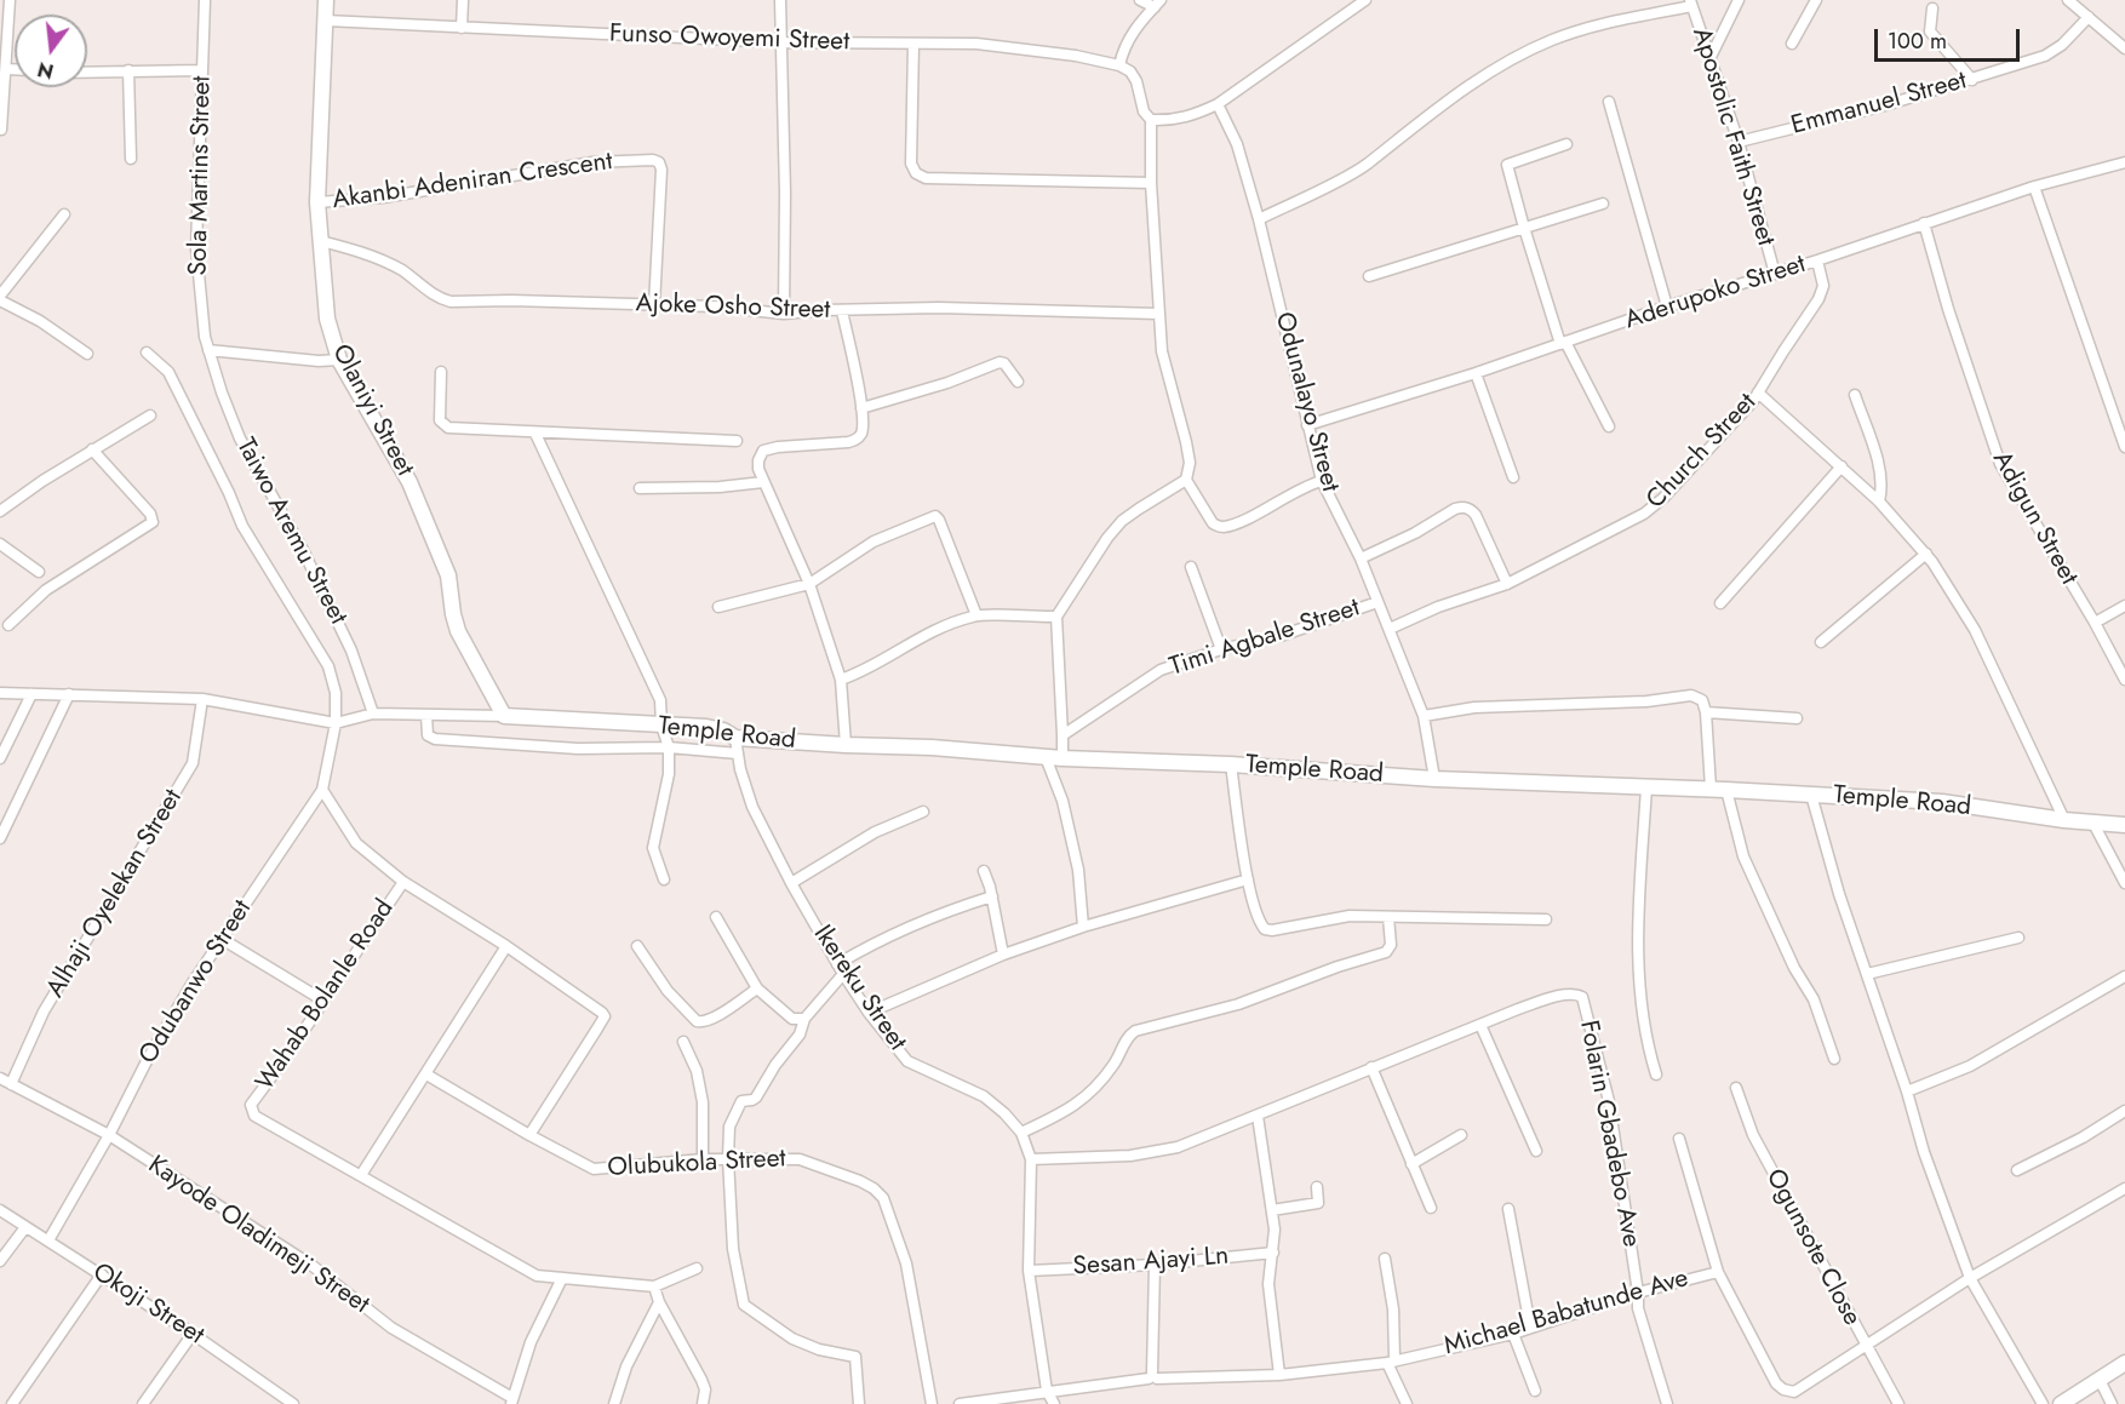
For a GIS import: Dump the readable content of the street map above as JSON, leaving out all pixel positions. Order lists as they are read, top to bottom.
{
  "streets": {
    "street": [
      "Funso Owoyemi Street",
      "Emmanuel Street",
      "Apostolic Faith Street",
      "Sola Martins Street",
      "Akanbi Adeniran Crescent",
      "Aderupoko Street",
      "Ajoke Osho Street",
      "Odunalayo Street",
      "Olaniyi Street",
      "Church Street",
      "Adigun Street",
      "Taiwo Aremu Street",
      "Timi Agbale Street",
      "Temple Road",
      "Alhaji Oyelekan Street",
      "Odubanwo Street",
      "Ikereku Street",
      "Wahab Bolanle Road",
      "Folarin Gbadebo Ave",
      "Olubukola Street",
      "Kayode Oladimeji Street",
      "Ogunsote Close",
      "Sesan Ajayi Ln",
      "Okoji Street",
      "Michael Babatunde Ave"
    ]
  },
  "crossings": [
    ["Funso Owoyemi Street", "Olaniyi Street"],
    ["Emmanuel Street", "Apostolic Faith Street"],
    ["Apostolic Faith Street", "Aderupoko Street"],
    ["Sola Martins Street", "Taiwo Aremu Street"],
    ["Akanbi Adeniran Crescent", "Ajoke Osho Street"],
    ["Akanbi Adeniran Crescent", "Olaniyi Street"],
    ["Aderupoko Street", "Odunalayo Street"],
    ["Aderupoko Street", "Church Street"],
    ["Aderupoko Street", "Adigun Street"],
    ["Ajoke Osho Street", "Olaniyi Street"],
    ["Odunalayo Street", "Church Street"],
    ["Odunalayo Street", "Timi Agbale Street"],
    ["Odunalayo Street", "Temple Road"],
    ["Olaniyi Street", "Temple Road"],
    ["Temple Road", "Ikereku Street"],
    ["Alhaji Oyelekan Street", "Kayode Oladimeji Street"],
    ["Odubanwo Street", "Kayode Oladimeji Street"],
    ["Odubanwo Street", "Okoji Street"],
    ["Ikereku Street", "Sesan Ajayi Ln"],
    ["Ikereku Street", "Michael Babatunde Ave"],
    ["Folarin Gbadebo Ave", "Michael Babatunde Ave"]
  ],
  "scale_bar": "100 m",
  "north": "bottom"
}
